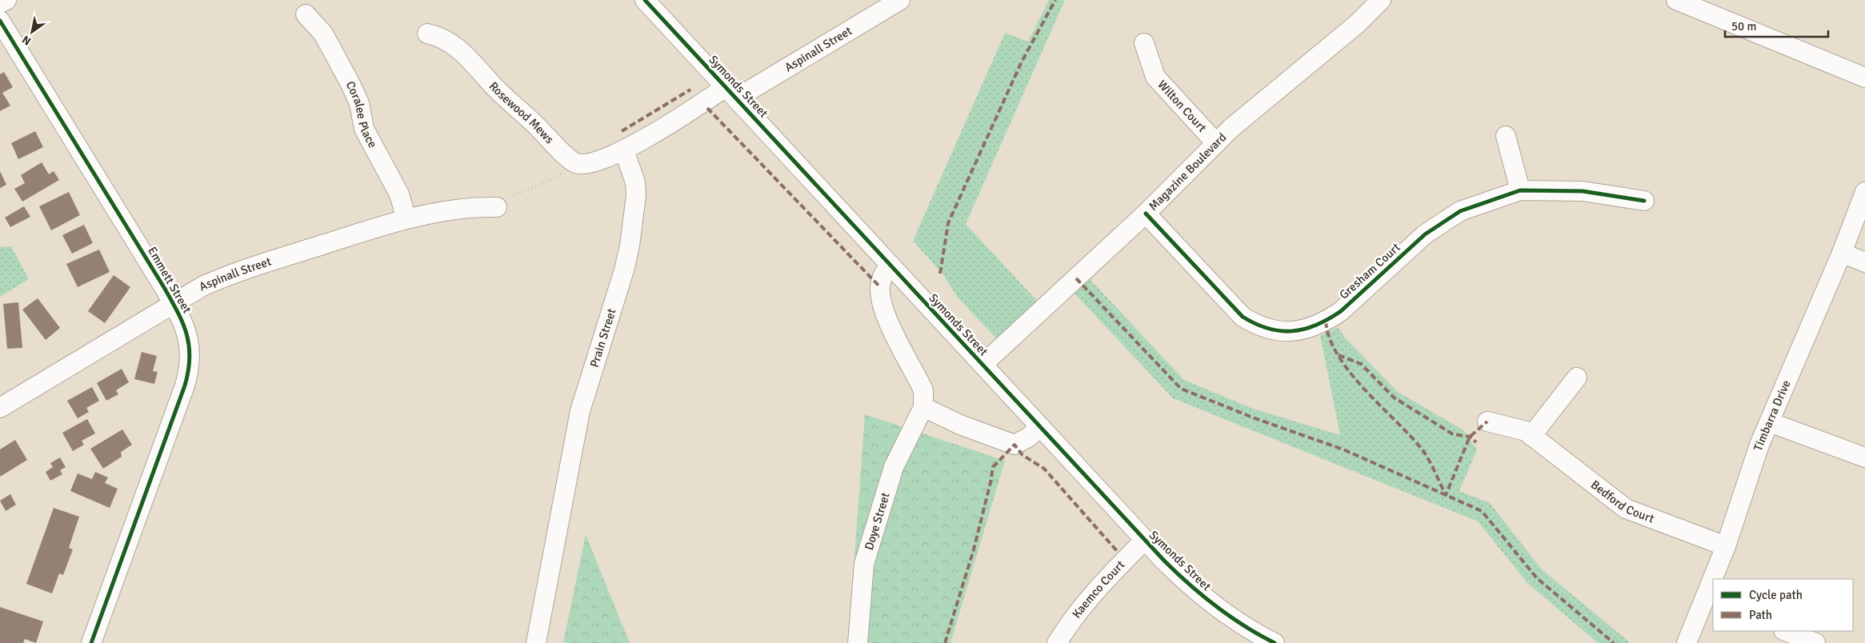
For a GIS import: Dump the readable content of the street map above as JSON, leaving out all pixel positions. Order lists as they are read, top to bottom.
{
  "streets": {
    "street": [
      "Aspinall Street",
      "Symonds Street",
      "Wilton Court",
      "Rosewood Mews",
      "Coralee Place",
      "Magazine Boulevard",
      "Gresham Court",
      "Emmett Street",
      "Prain Street",
      "Timbarra Drive",
      "Bedford Court",
      "Doye Street",
      "Kaemco Court"
    ]
  },
  "crossings": [
    ["Aspinall Street", "Symonds Street"],
    ["Aspinall Street", "Coralee Place"],
    ["Aspinall Street", "Emmett Street"],
    ["Symonds Street", "Magazine Boulevard"],
    ["Symonds Street", "Kaemco Court"],
    ["Wilton Court", "Magazine Boulevard"],
    ["Magazine Boulevard", "Gresham Court"],
    ["Timbarra Drive", "Bedford Court"]
  ],
  "legend": ["Cycle path", "Path"],
  "scale_bar": "50 m",
  "north": "bottom left"
}
